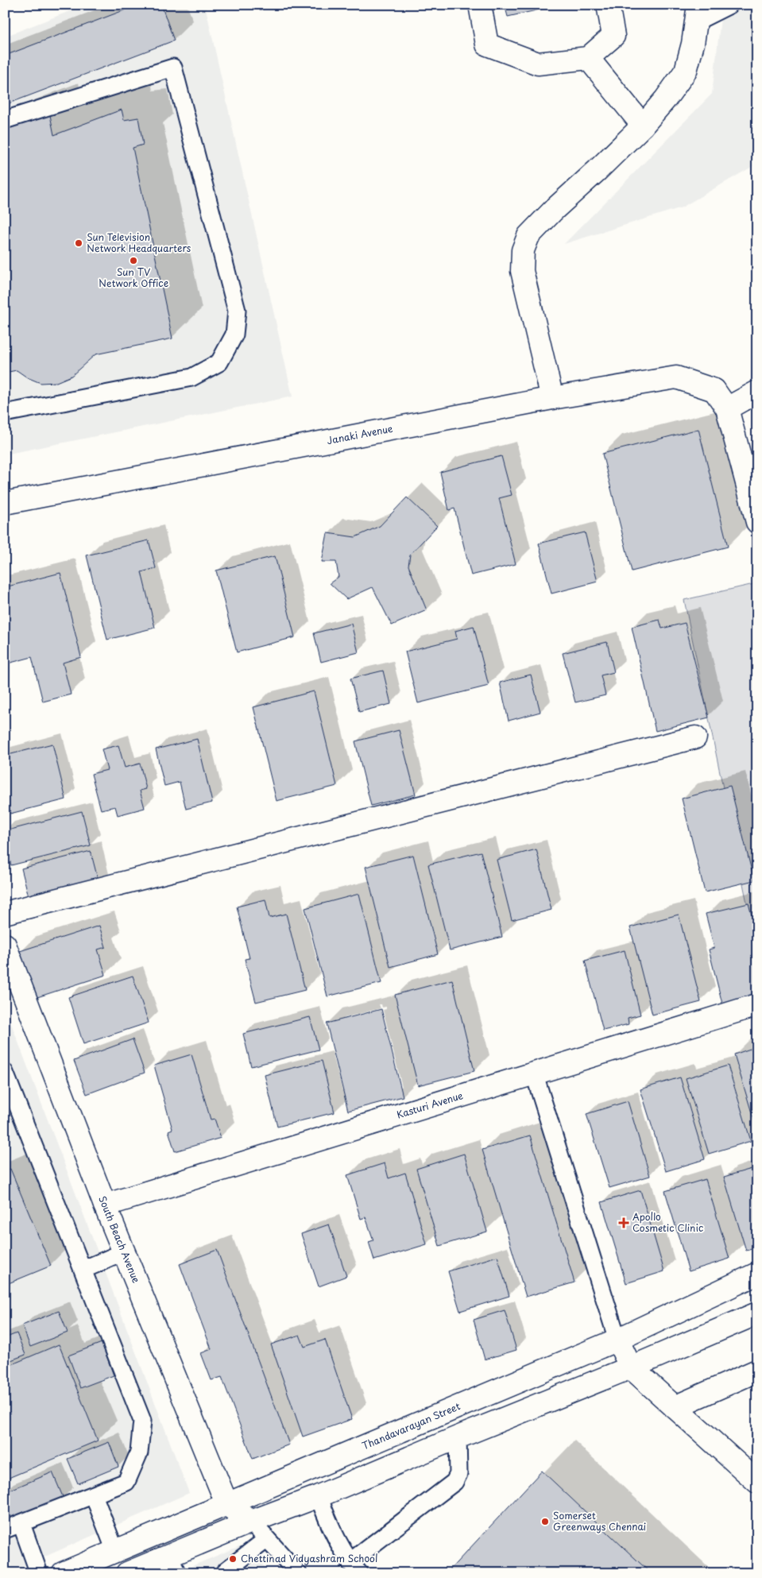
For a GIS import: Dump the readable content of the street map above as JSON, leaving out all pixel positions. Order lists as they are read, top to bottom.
{
  "streets": {
    "street": [
      "Janaki Avenue",
      "Kasturi Avenue",
      "South Beach Avenue",
      "Thandavarayan Street"
    ]
  },
  "crossings": [
    ["Kasturi Avenue", "South Beach Avenue"],
    ["South Beach Avenue", "Thandavarayan Street"]
  ],
  "places": {
    "other": [
      "Sun Television Network Headquarters",
      "Sun TV Network Office",
      "Somerset Greenways Chennai",
      "Chettinad Vidyashram School"
    ],
    "health": ["Apollo Cosmetic Clinic"]
  }
}
